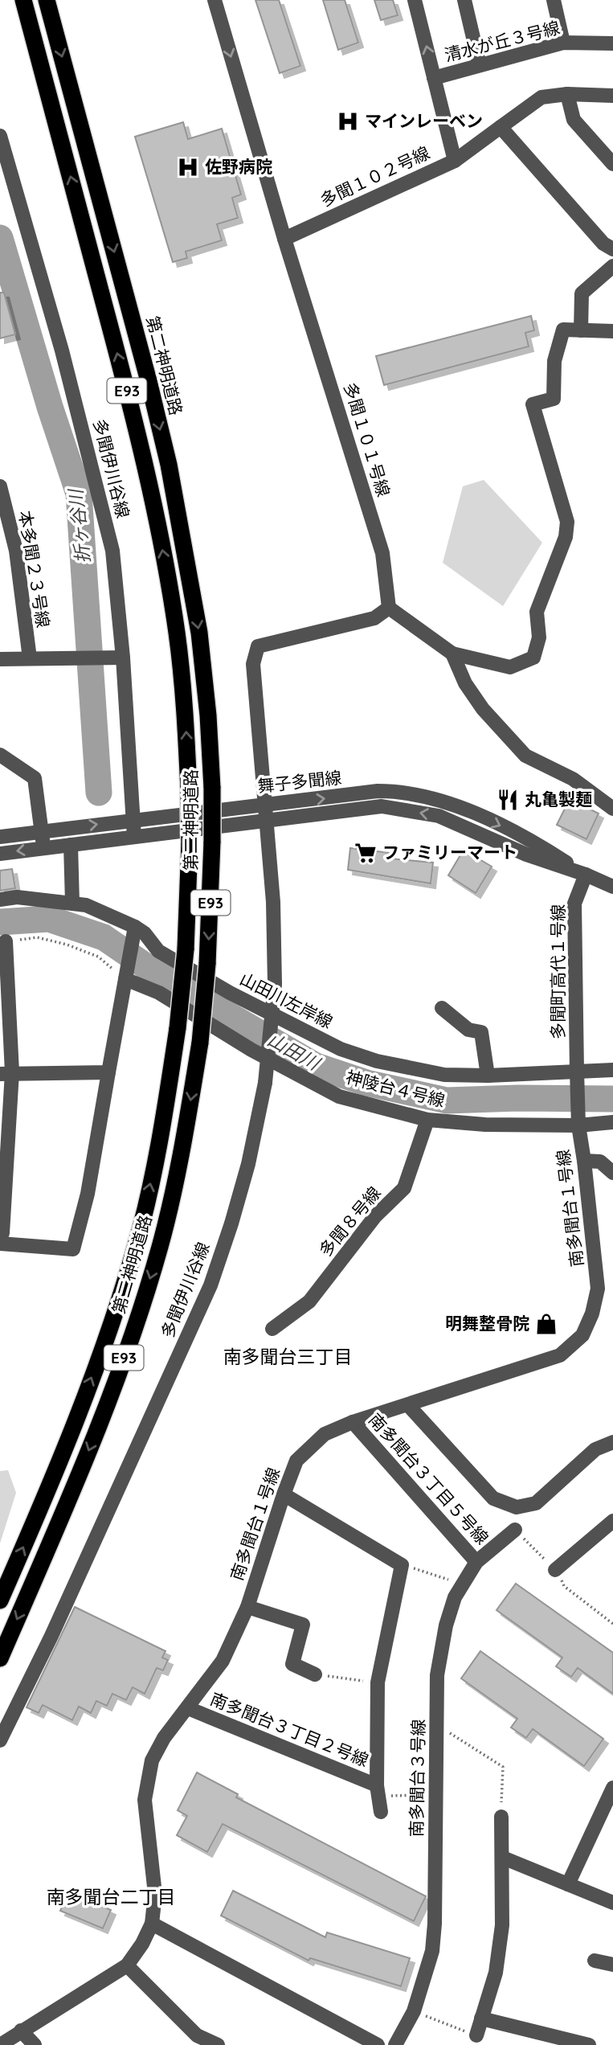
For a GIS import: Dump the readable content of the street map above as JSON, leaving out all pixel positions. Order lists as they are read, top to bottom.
{
  "streets": {
    "highway": ["第二神明道路", "E93"],
    "street": [
      "清水が丘３号線",
      "多聞１０２号線",
      "多聞１０１号線",
      "多聞伊川谷線",
      "本多聞２３号線",
      "舞子多聞線",
      "多聞町高代１号線",
      "山田川左岸線",
      "神陵台４号線",
      "南多聞台１号線",
      "多聞８号線",
      "南多聞台３丁目５号線",
      "南多聞台３丁目２号線",
      "南多聞台３号線"
    ]
  },
  "crossings": [
    ["清水が丘３号線", "多聞１０２号線"],
    ["多聞１０２号線", "多聞１０１号線"],
    ["多聞伊川谷線", "舞子多聞線"],
    ["舞子多聞線", "多聞町高代１号線"],
    ["多聞町高代１号線", "山田川左岸線"],
    ["多聞町高代１号線", "南多聞台１号線"],
    ["山田川左岸線", "南多聞台１号線"],
    ["神陵台４号線", "南多聞台１号線"],
    ["神陵台４号線", "多聞８号線"],
    ["南多聞台１号線", "南多聞台３丁目５号線"],
    ["南多聞台１号線", "南多聞台３丁目２号線"],
    ["南多聞台３丁目５号線", "南多聞台３号線"]
  ],
  "one_way": ["多聞１０１号線"],
  "districts": ["南多聞台三丁目", "南多聞台二丁目"],
  "water": ["折ヶ谷川", "山田川"],
  "places": {
    "hospital": ["マインレーベン", "佐野病院"],
    "restaurant": ["丸亀製麺"],
    "supermarket": ["ファミリーマート"],
    "shop": ["明舞整骨院"]
  }
}
